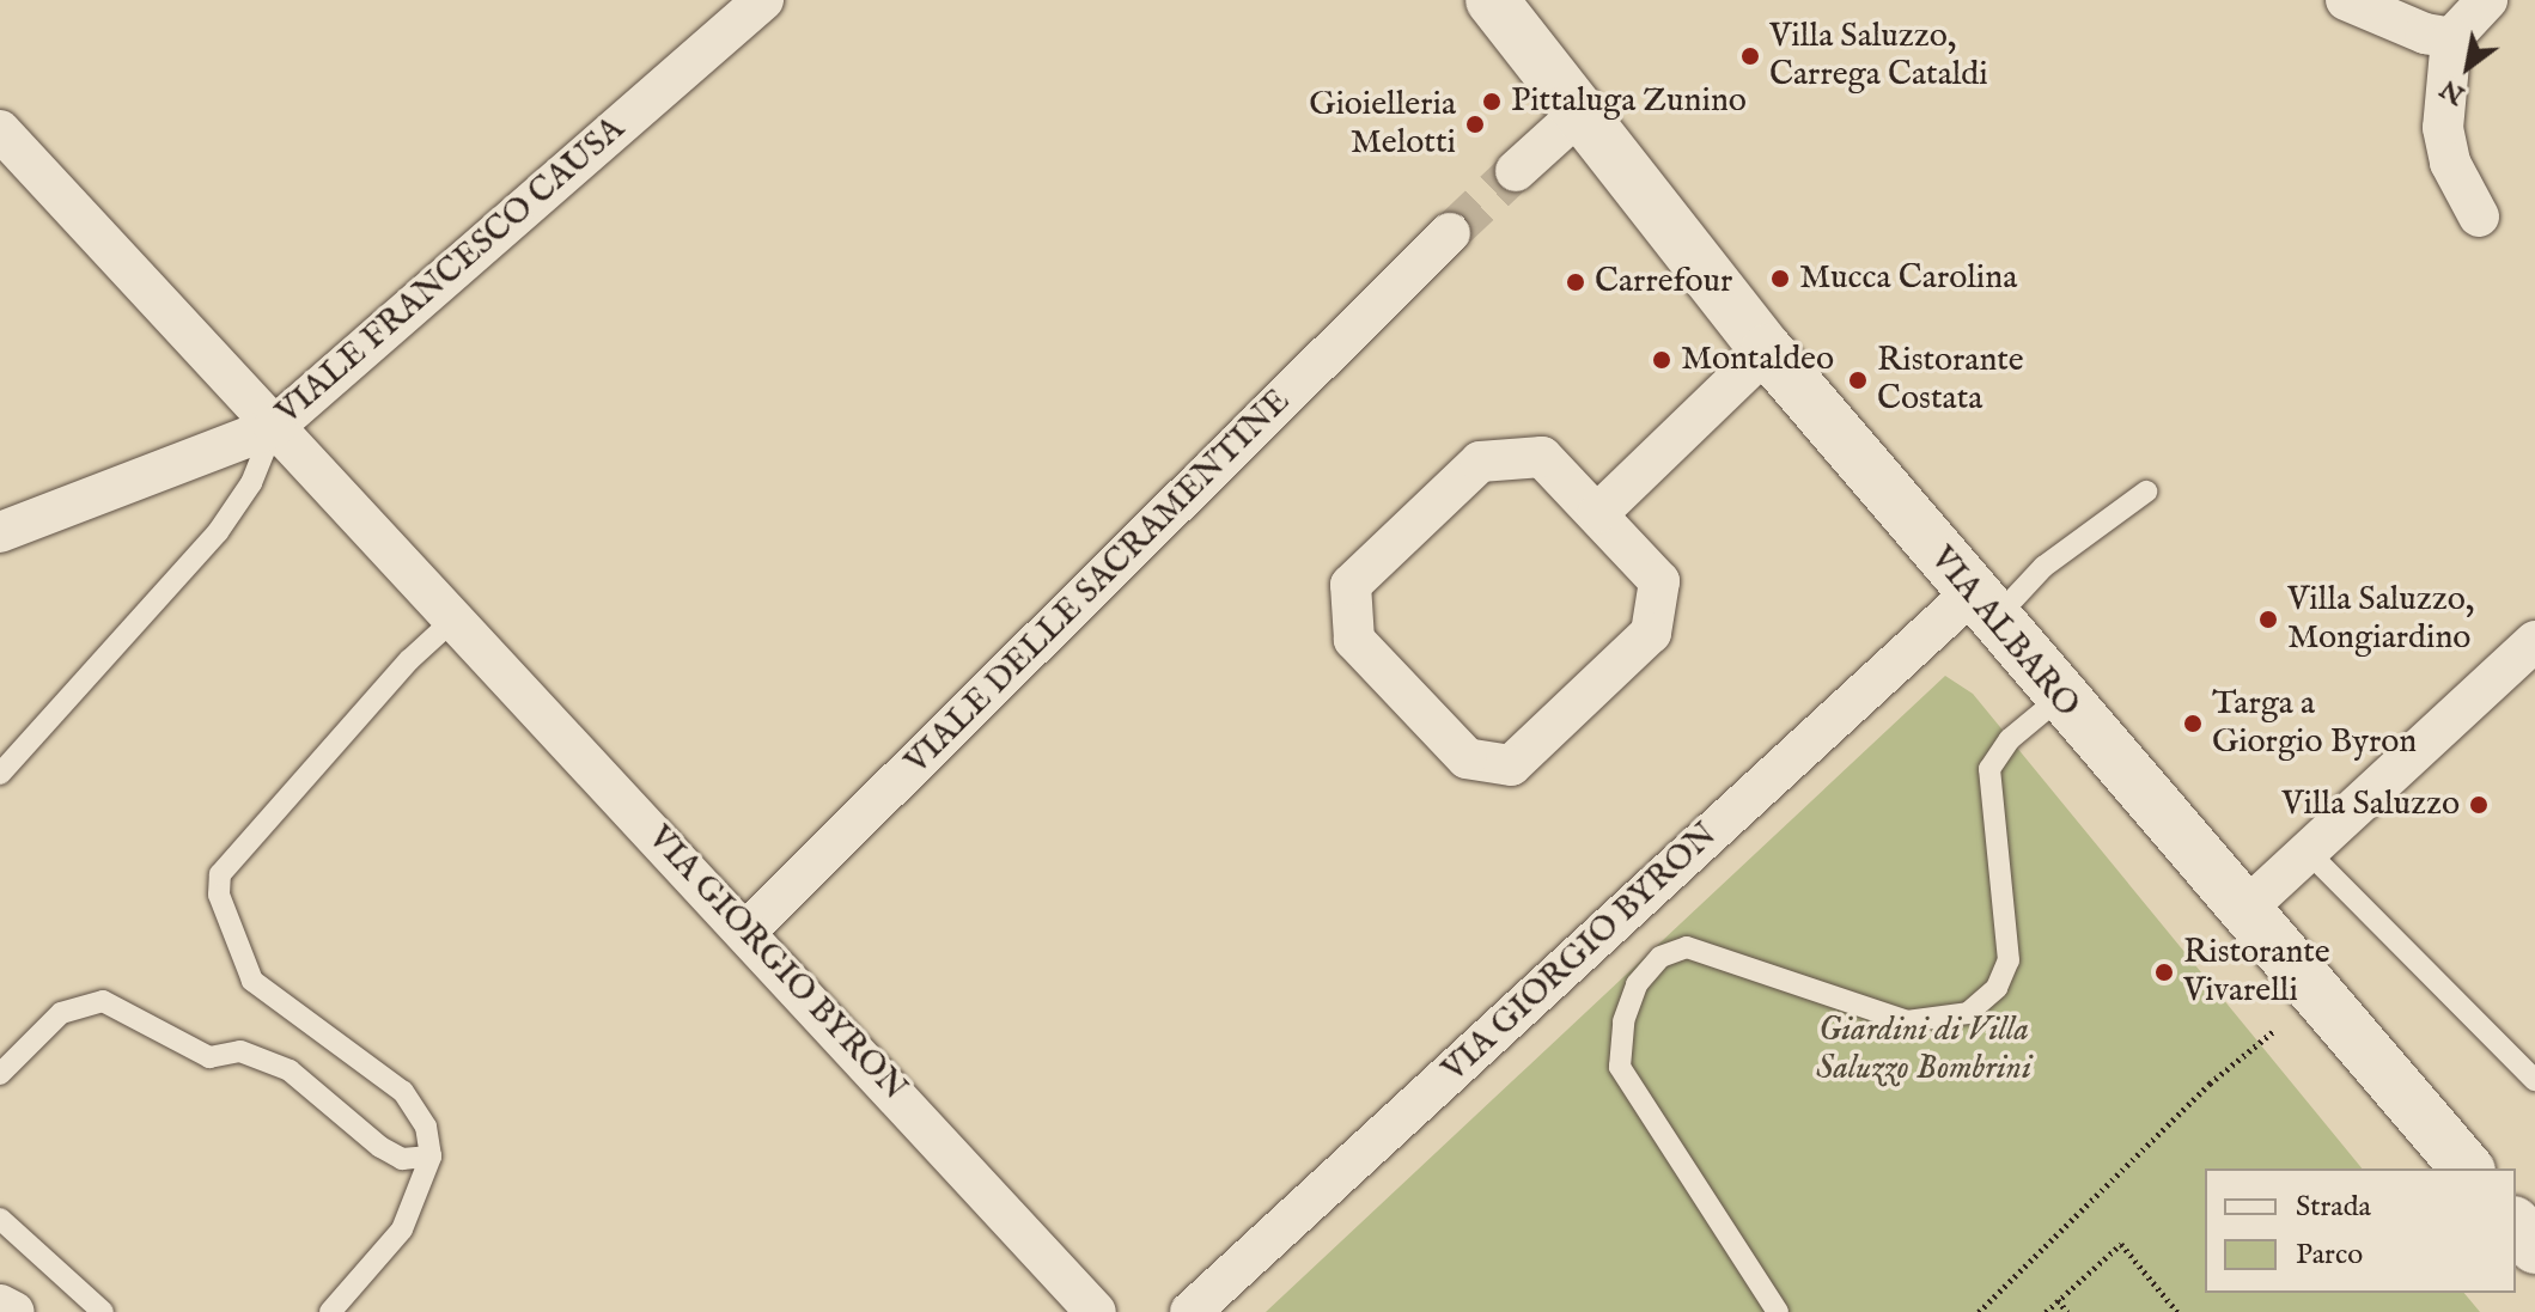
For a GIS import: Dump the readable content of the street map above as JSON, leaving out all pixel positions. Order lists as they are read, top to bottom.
{
  "streets": {
    "main road": ["VIA ALBARO"],
    "street": ["VIALE FRANCESCO CAUSA", "VIALE DELLE SACRAMENTINE", "VIA GIORGIO BYRON"]
  },
  "crossings": [
    ["VIALE FRANCESCO CAUSA", "VIA GIORGIO BYRON"],
    ["VIALE DELLE SACRAMENTINE", "VIA GIORGIO BYRON"],
    ["VIA ALBARO", "VIA GIORGIO BYRON"]
  ],
  "parks": ["Giardini di Villa Saluzzo Bombrini"],
  "places": [
    "Villa Saluzzo, Carrega Cataldi",
    "Pittaluga Zunino",
    "Gioielleria Melotti",
    "Mucca Carolina",
    "Carrefour",
    "Montaldeo",
    "Ristorante Costata",
    "Villa Saluzzo, Mongiardino",
    "Targa a Giorgio Byron",
    "Villa Saluzzo",
    "Ristorante Vivarelli"
  ],
  "legend": ["Strada", "Parco"],
  "north": "bottom left"
}
